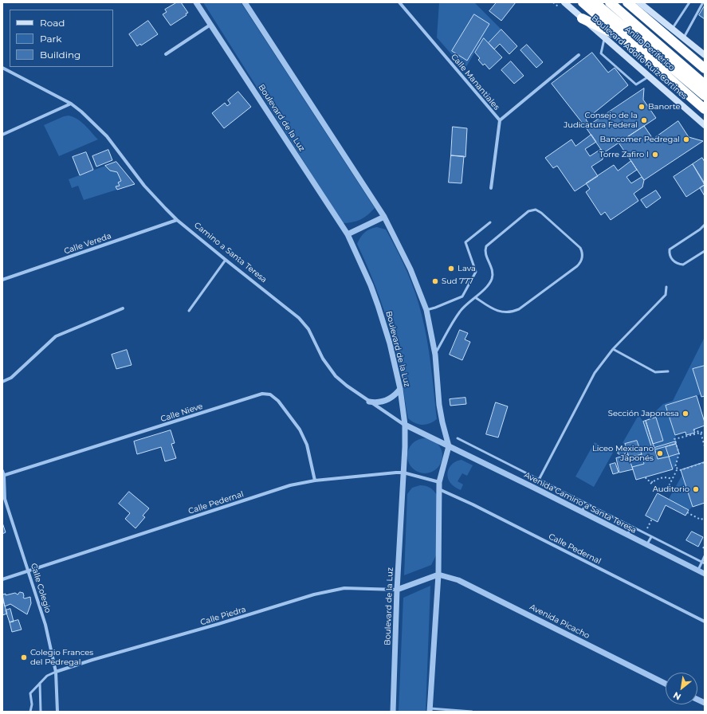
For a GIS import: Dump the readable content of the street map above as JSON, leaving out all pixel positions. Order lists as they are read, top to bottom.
{
  "streets": {
    "highway": ["Anillo Periférico"],
    "main road": ["Boulevard Adolfo Ruiz Cortines"],
    "street": [
      "Calle Manantiales",
      "Boulevard de la Luz",
      "Calle Vereda",
      "Camino a Santa Teresa",
      "Calle Nieve",
      "Calle Pedernal",
      "Avenida Camino a Santa Teresa",
      "Calle Colegio",
      "Calle Piedra",
      "Avenida Picacho"
    ]
  },
  "crossings": [
    ["Boulevard de la Luz", "Camino a Santa Teresa"],
    ["Boulevard de la Luz", "Calle Pedernal"],
    ["Boulevard de la Luz", "Calle Piedra"],
    ["Calle Vereda", "Camino a Santa Teresa"],
    ["Camino a Santa Teresa", "Avenida Camino a Santa Teresa"],
    ["Calle Nieve", "Calle Pedernal"],
    ["Calle Nieve", "Calle Colegio"],
    ["Calle Pedernal", "Calle Colegio"],
    ["Calle Colegio", "Calle Piedra"]
  ],
  "places": [
    "Banorte",
    "Consejo de la Judicatura Federal",
    "Bancomer Pedregal",
    "Torre Zafiro I",
    "Lava",
    "Sud 777",
    "Sección Japonesa",
    "Liceo Mexicano Japonés",
    "Auditorio",
    "Colegio Frances del Pedregal"
  ],
  "legend": ["Road", "Park", "Building"],
  "north": "bottom left"
}
